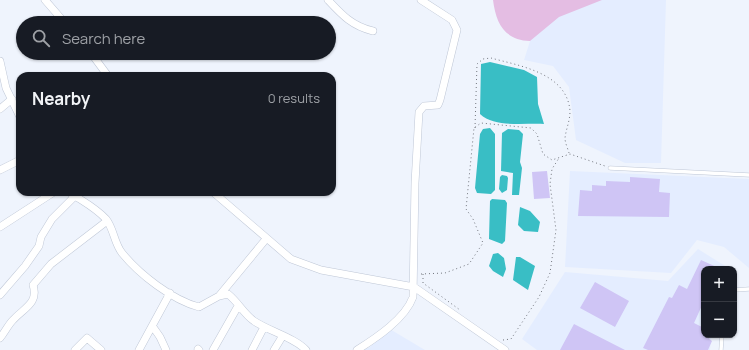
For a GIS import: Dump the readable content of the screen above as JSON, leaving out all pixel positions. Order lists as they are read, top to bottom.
{
  "page": {
    "search": "Search here",
    "heading": ["Nearby", "0 results"],
    "map_buttons": ["+", "−"]
  }
}
